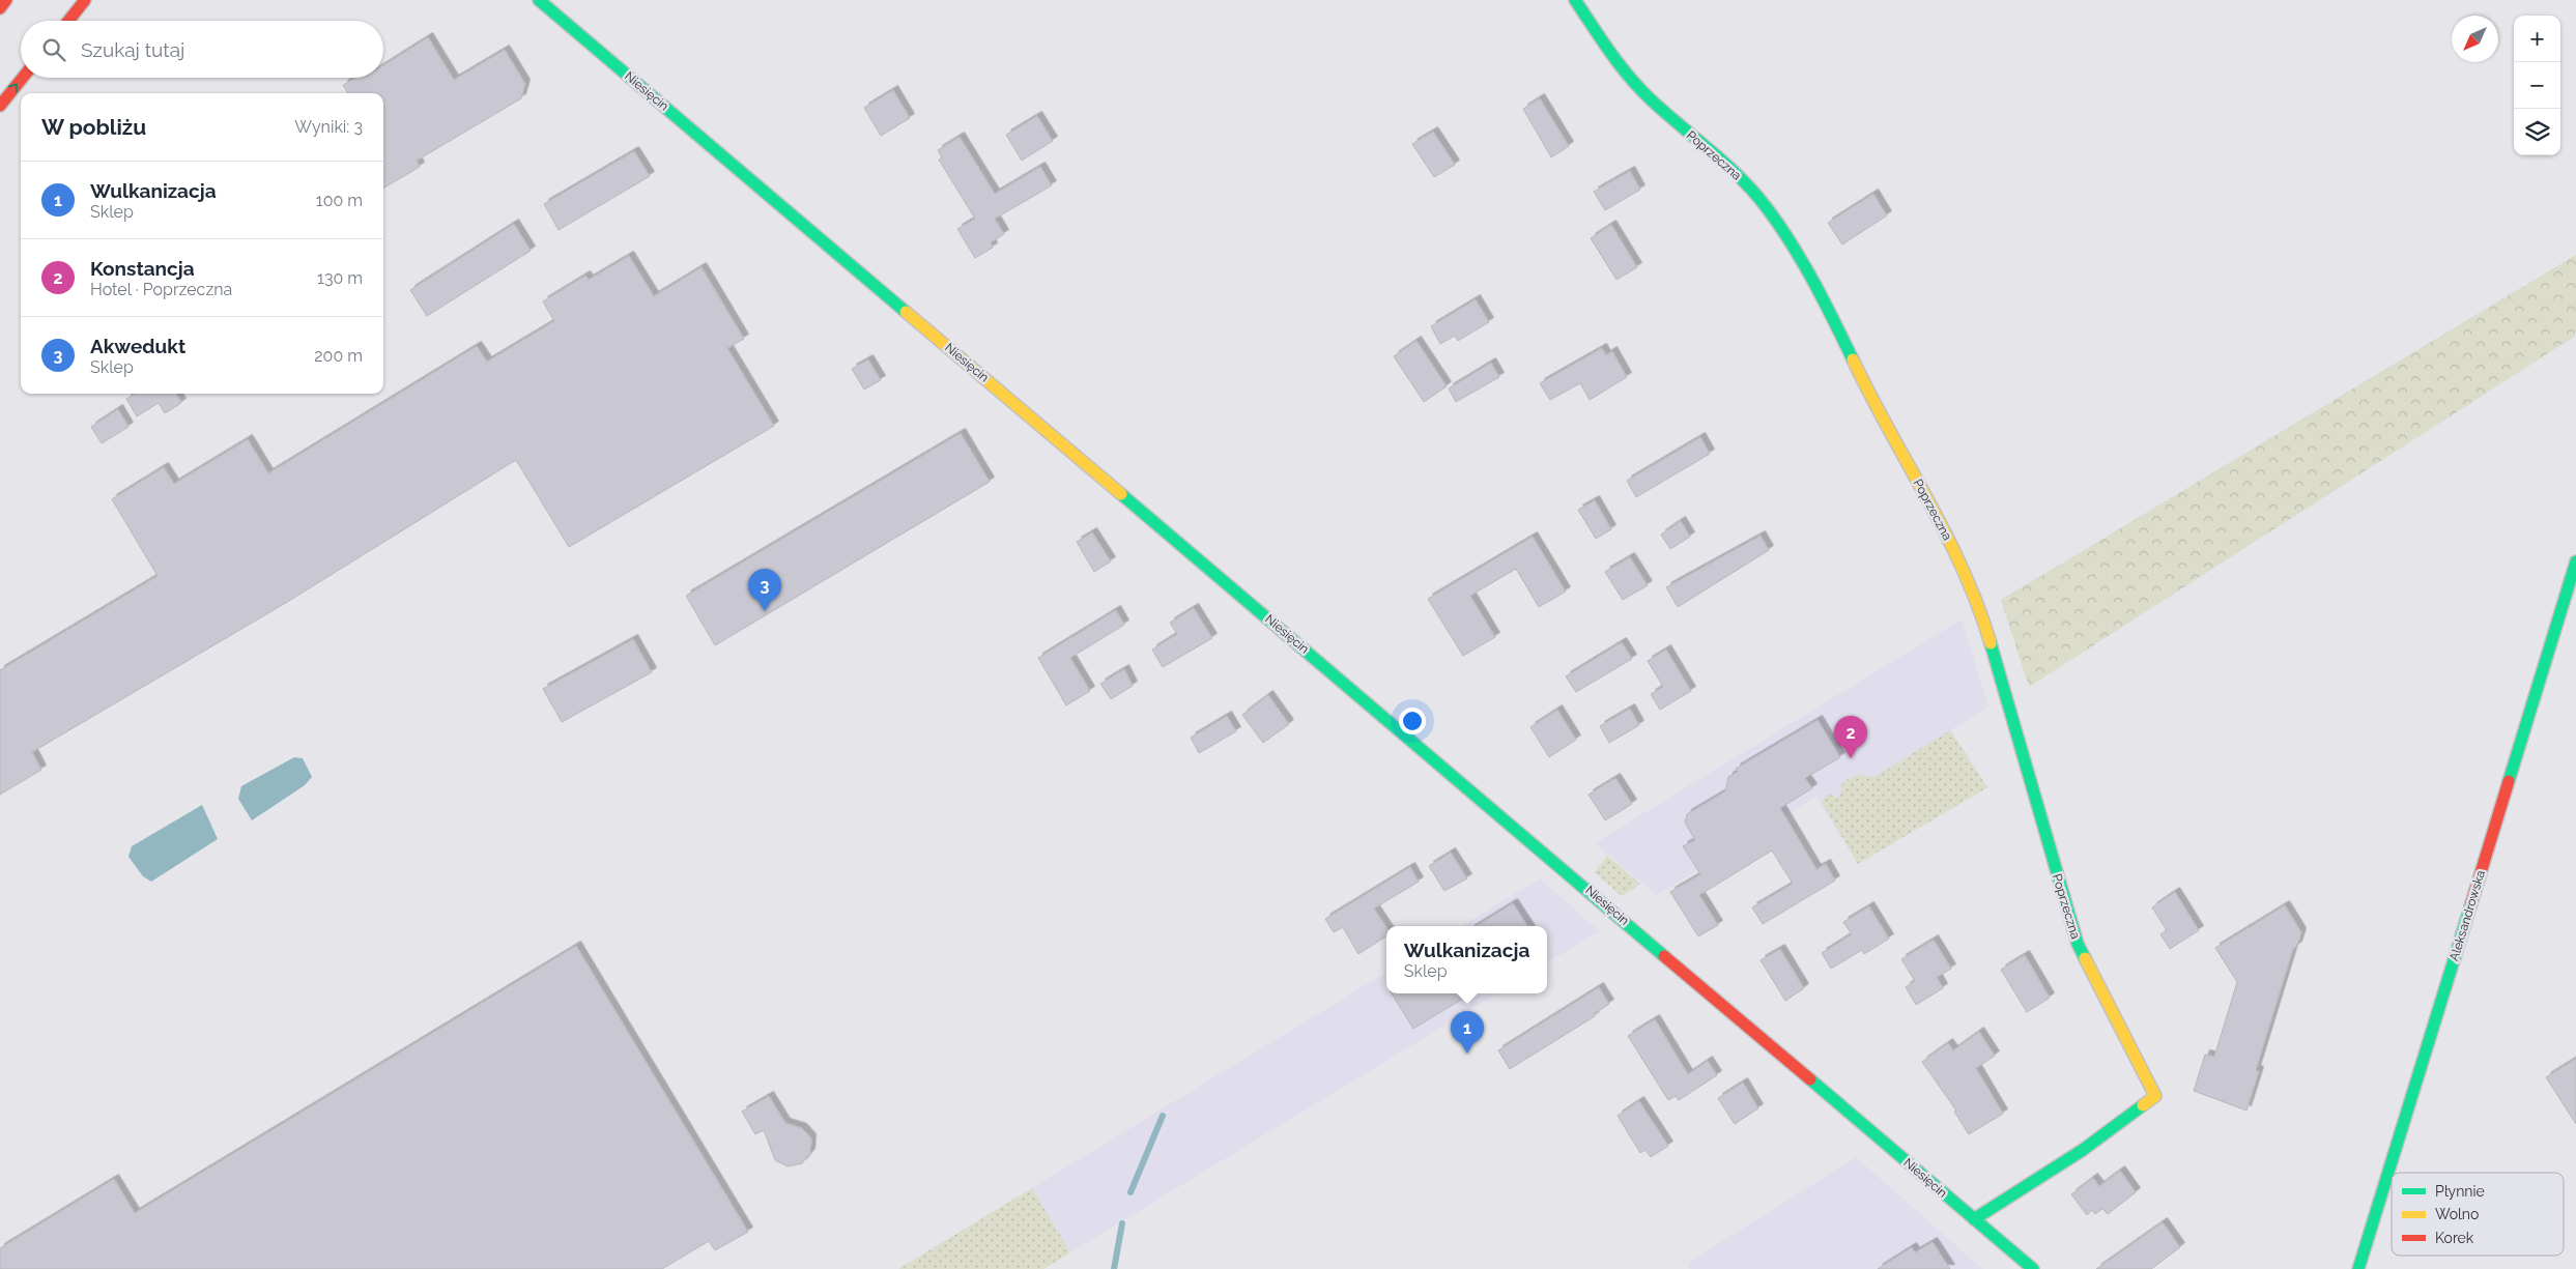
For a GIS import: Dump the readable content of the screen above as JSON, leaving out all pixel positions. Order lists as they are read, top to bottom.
{
  "streets": {
    "main road": ["Niesięcin", "Poprzeczna", "Aleksandrowska"]
  },
  "crossings": [
    ["Niesięcin", "Poprzeczna"]
  ],
  "legend": ["Płynnie", "Wolno", "Korek"],
  "north": "bottom left",
  "page": {
    "map_buttons": ["+", "−"],
    "search": "Szukaj tutaj",
    "heading": ["W pobliżu", "Wyniki: 3"],
    "list": [
      {
        "mark": "1",
        "name": "Wulkanizacja",
        "note": "Sklep",
        "value": "100 m"
      },
      {
        "mark": "2",
        "name": "Konstancja",
        "note": "Hotel · Poprzeczna",
        "value": "130 m"
      },
      {
        "mark": "3",
        "name": "Akwedukt",
        "note": "Sklep",
        "value": "200 m"
      }
    ],
    "pins": ["3", "2", "1"],
    "popup": ["Wulkanizacja", "Sklep"]
  }
}
